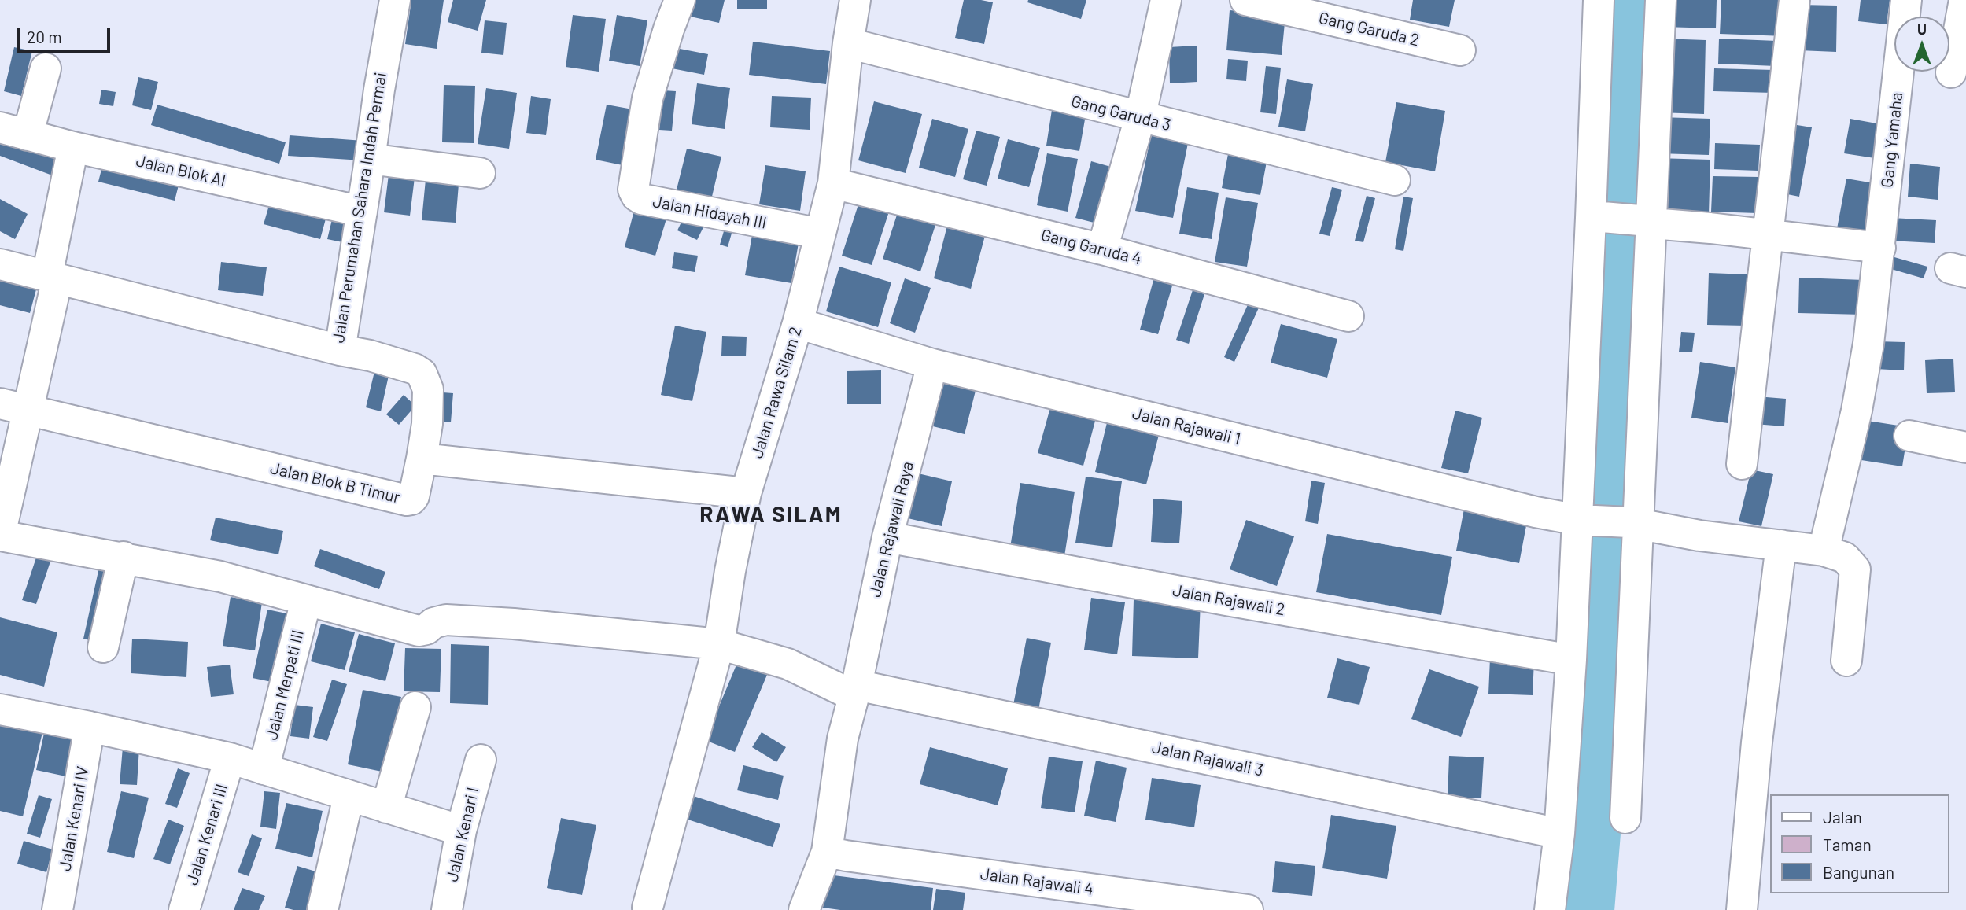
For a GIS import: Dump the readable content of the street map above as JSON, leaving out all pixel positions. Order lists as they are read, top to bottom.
{
  "streets": {
    "street": [
      "Gang Garuda 2",
      "Gang Garuda 3",
      "Gang Yamaha",
      "Jalan Blok AI",
      "Jalan Perumahan Sahara Indah Permai",
      "Jalan Hidayah III",
      "Gang Garuda 4",
      "Jalan Rawa Silam 2",
      "Jalan Rajawali 1",
      "Jalan Blok B Timur",
      "Jalan Rajawali Raya",
      "Jalan Rajawali 2",
      "Jalan Merpati III",
      "Jalan Rajawali 3",
      "Jalan Kenari IV",
      "Jalan Kenari III",
      "Jalan Kenari I",
      "Jalan Rajawali 4"
    ]
  },
  "crossings": [
    ["Gang Garuda 3", "Jalan Rawa Silam 2"],
    ["Gang Yamaha", "Jalan Rajawali 1"],
    ["Jalan Blok AI", "Jalan Perumahan Sahara Indah Permai"],
    ["Jalan Perumahan Sahara Indah Permai", "Jalan Blok B Timur"],
    ["Jalan Hidayah III", "Jalan Rawa Silam 2"],
    ["Gang Garuda 4", "Jalan Rawa Silam 2"],
    ["Jalan Rawa Silam 2", "Jalan Rajawali 1"],
    ["Jalan Rajawali 1", "Jalan Rajawali Raya"],
    ["Jalan Rajawali Raya", "Jalan Rajawali 2"],
    ["Jalan Rajawali Raya", "Jalan Rajawali 3"],
    ["Jalan Rajawali Raya", "Jalan Rajawali 4"]
  ],
  "districts": ["RAWA SILAM"],
  "legend": ["Jalan", "Taman", "Bangunan"],
  "scale_bar": "20 m",
  "north": "top"
}
